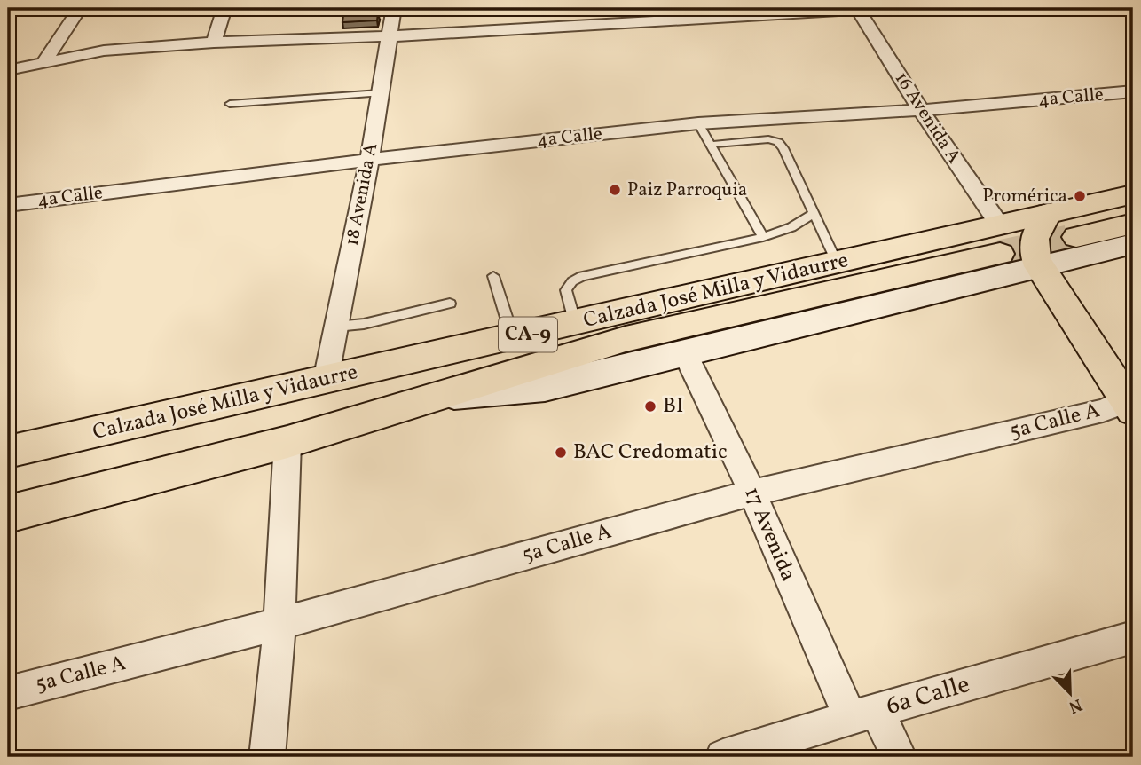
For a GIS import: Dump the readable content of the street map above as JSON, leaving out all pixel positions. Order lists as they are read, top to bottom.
{
  "streets": {
    "main road": ["Calzada José Milla y Vidaurre", "CA-9"],
    "street": [
      "4a Calle",
      "16 Avenida A",
      "18 Avenida A",
      "5a Calle A",
      "17 Avenida",
      "6a Calle"
    ]
  },
  "crossings": [
    ["4a Calle", "16 Avenida A"],
    ["4a Calle", "18 Avenida A"],
    ["16 Avenida A", "Calzada José Milla y Vidaurre"],
    ["18 Avenida A", "Calzada José Milla y Vidaurre"],
    ["Calzada José Milla y Vidaurre", "17 Avenida"],
    ["5a Calle A", "17 Avenida"],
    ["17 Avenida", "6a Calle"]
  ],
  "places": [
    "Paiz Parroquia",
    "Promérica",
    "BI",
    "BAC Credomatic"
  ],
  "north": "bottom right"
}
